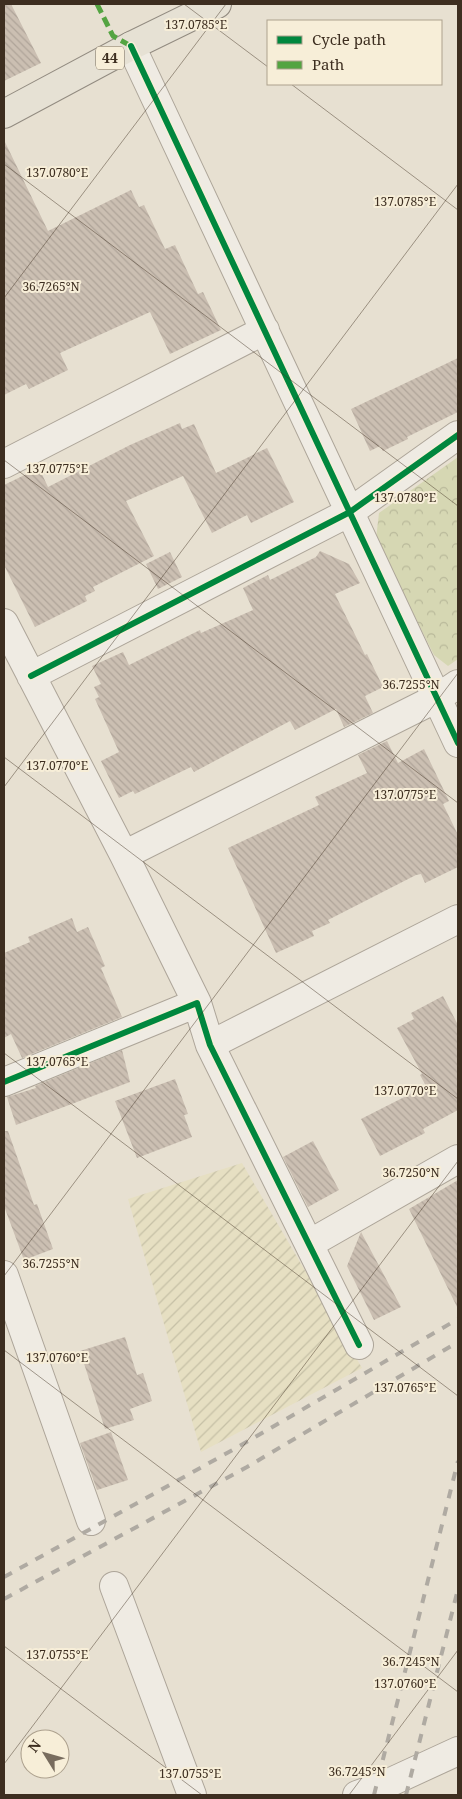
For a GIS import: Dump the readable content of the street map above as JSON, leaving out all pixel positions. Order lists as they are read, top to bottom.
{
  "streets": {
    "main road": ["44"]
  },
  "legend": ["Cycle path", "Path"],
  "north": "top left",
  "coordinates": [
    "137.0785°E",
    "137.0780°E",
    "36.7265°N",
    "137.0775°E",
    "36.7255°N",
    "137.0770°E",
    "137.0765°E",
    "36.7250°N",
    "137.0760°E",
    "137.0755°E",
    "36.7245°N"
  ]
}
